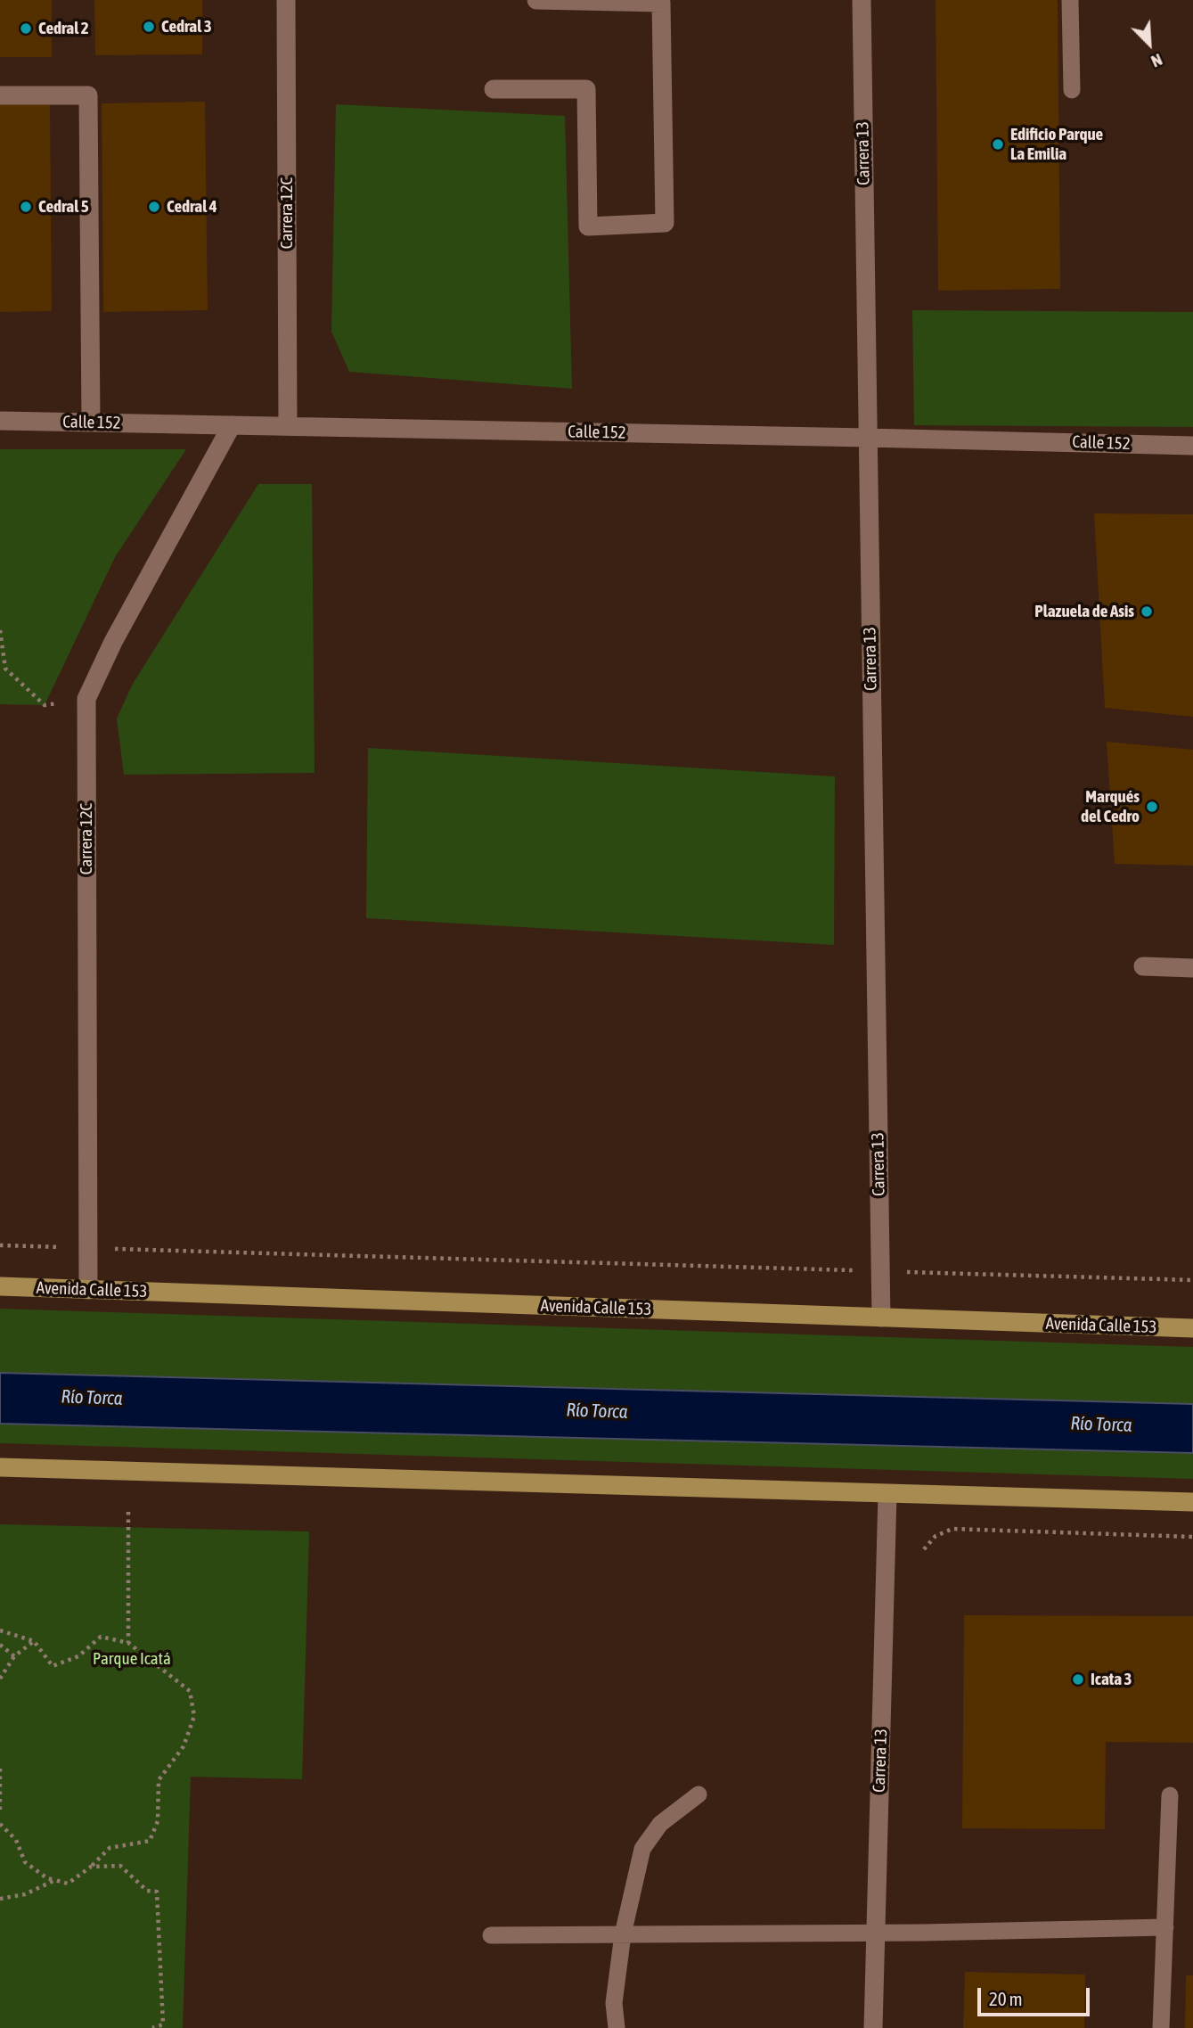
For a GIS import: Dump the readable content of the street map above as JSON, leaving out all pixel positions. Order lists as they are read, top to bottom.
{
  "streets": {
    "main road": ["Avenida Calle 153"],
    "street": ["Carrera 13", "Carrera 12C", "Calle 152"]
  },
  "crossings": [
    ["Carrera 13", "Calle 152"],
    ["Carrera 13", "Avenida Calle 153"],
    ["Carrera 12C", "Calle 152"],
    ["Carrera 12C", "Avenida Calle 153"]
  ],
  "water": ["Río Torca"],
  "parks": ["Parque Icatá"],
  "places": [
    "Cedral 3",
    "Cedral 2",
    "Edificio Parque La Emilia",
    "Cedral 5",
    "Cedral 4",
    "Plazuela de Asis",
    "Marqués del Cedro",
    "Icata 3"
  ],
  "scale_bar": "20 m",
  "north": "bottom right"
}
